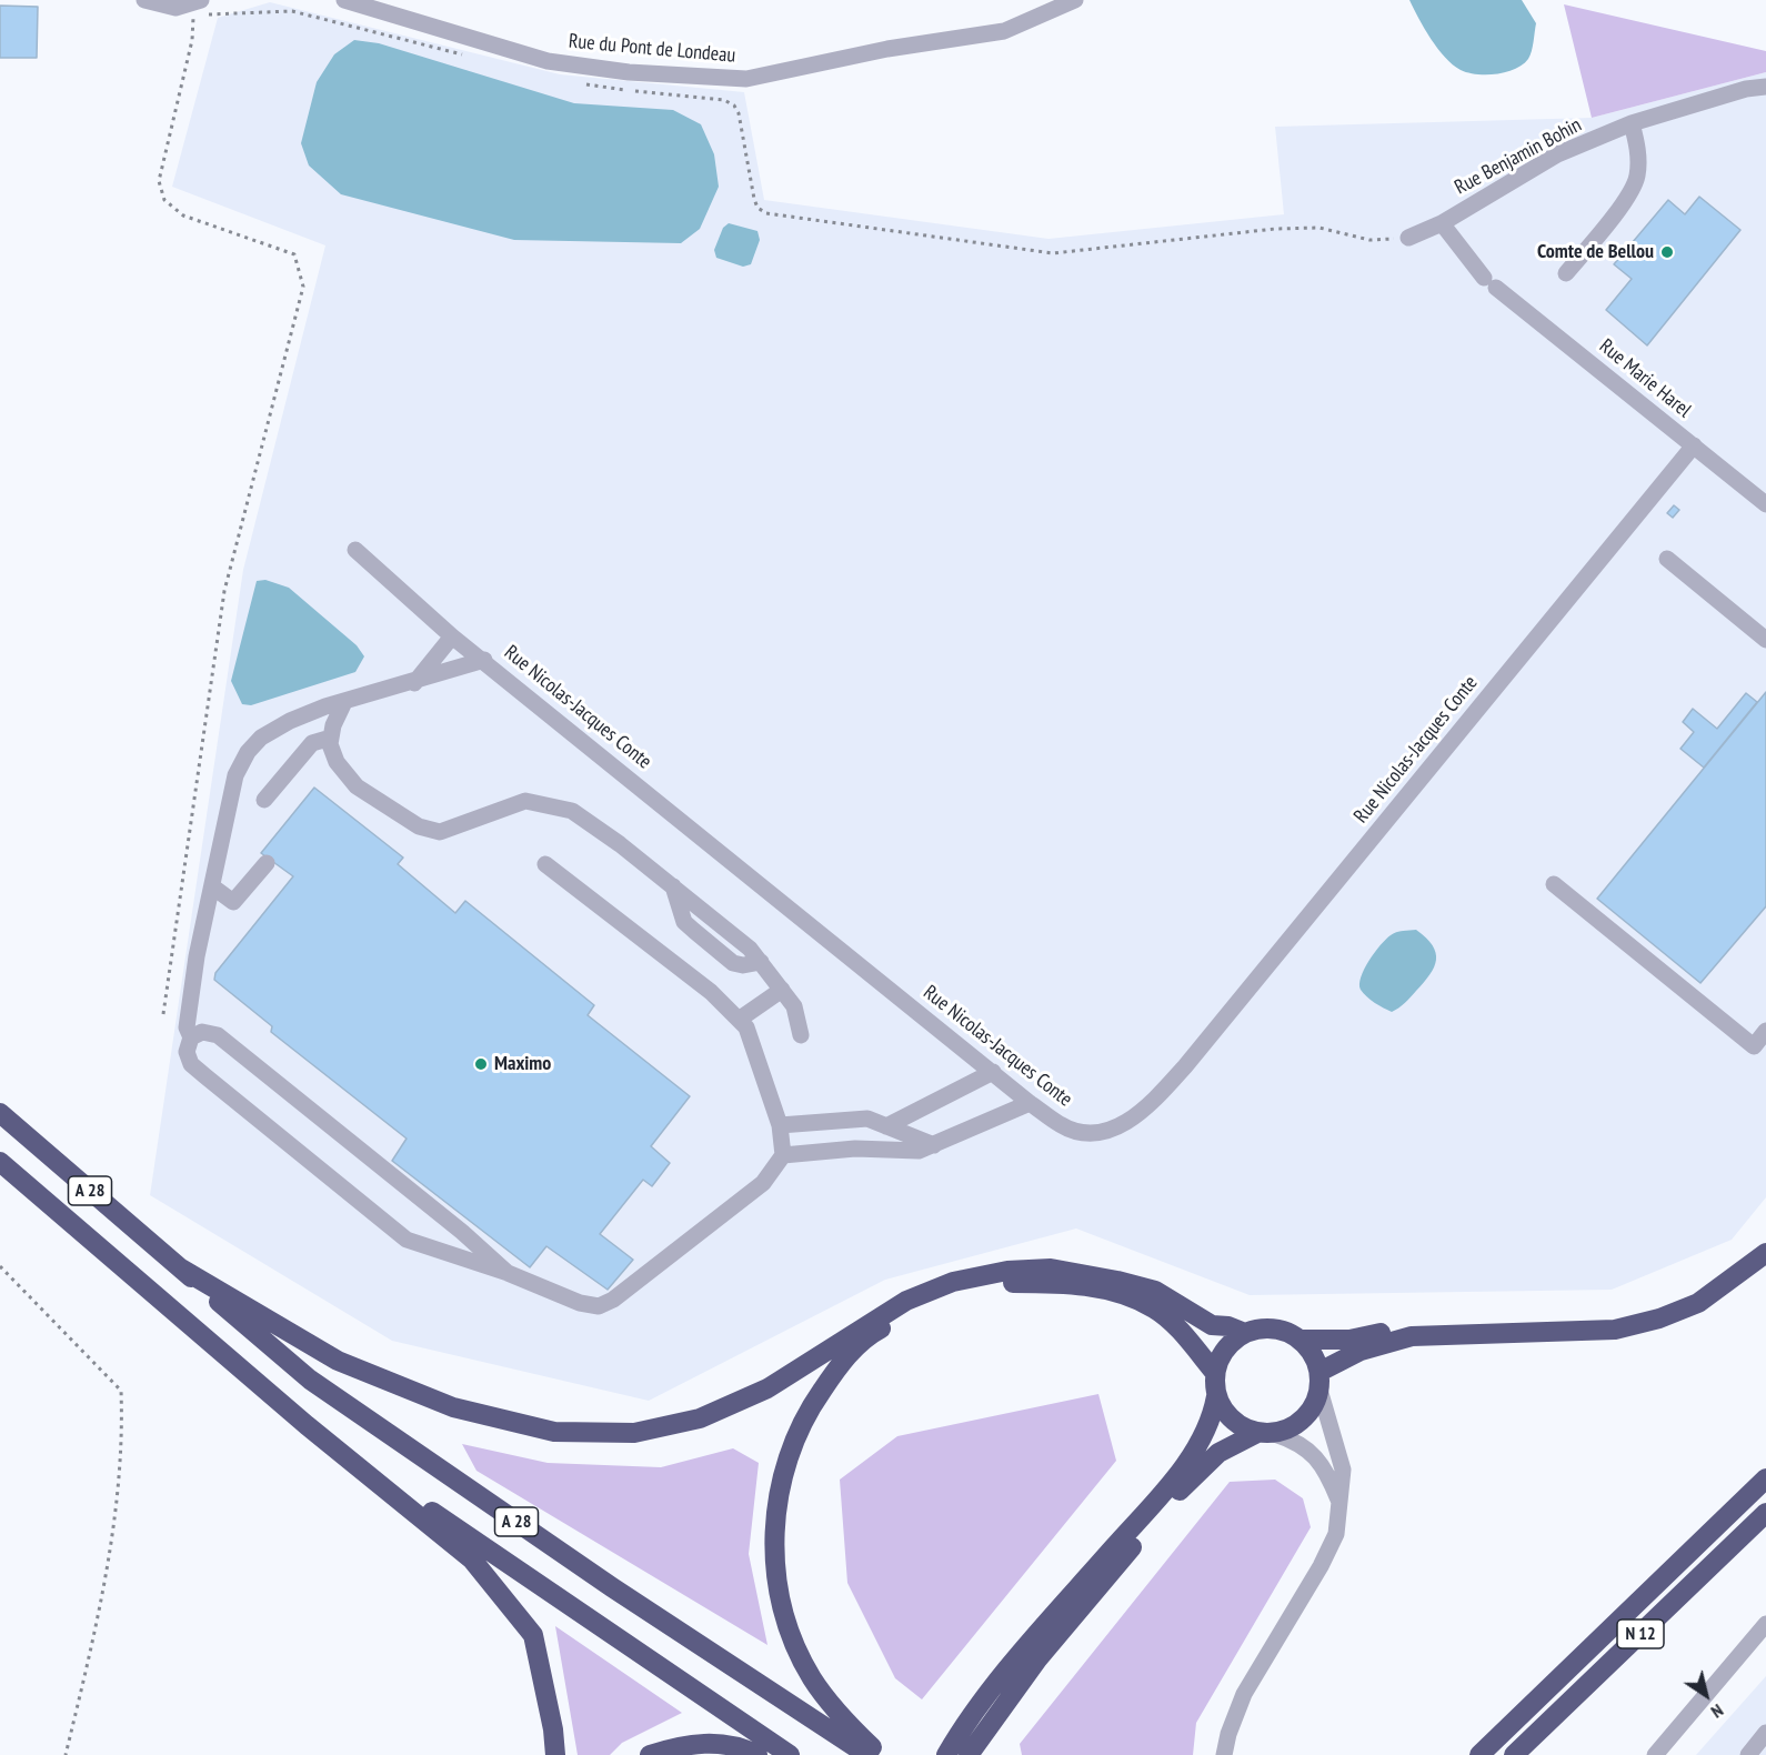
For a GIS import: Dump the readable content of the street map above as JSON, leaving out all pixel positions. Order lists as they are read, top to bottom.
{
  "streets": {
    "highway": ["A 28", "N 12"],
    "street": [
      "Rue du Pont de Londeau",
      "Rue Benjamin Bohin",
      "Rue Marie Harel",
      "Rue Nicolas-Jacques Conte"
    ]
  },
  "crossings": [
    ["Rue Benjamin Bohin", "Rue Marie Harel"],
    ["Rue Marie Harel", "Rue Nicolas-Jacques Conte"]
  ],
  "places": ["Comte de Bellou", "Maximo"],
  "north": "bottom right"
}
